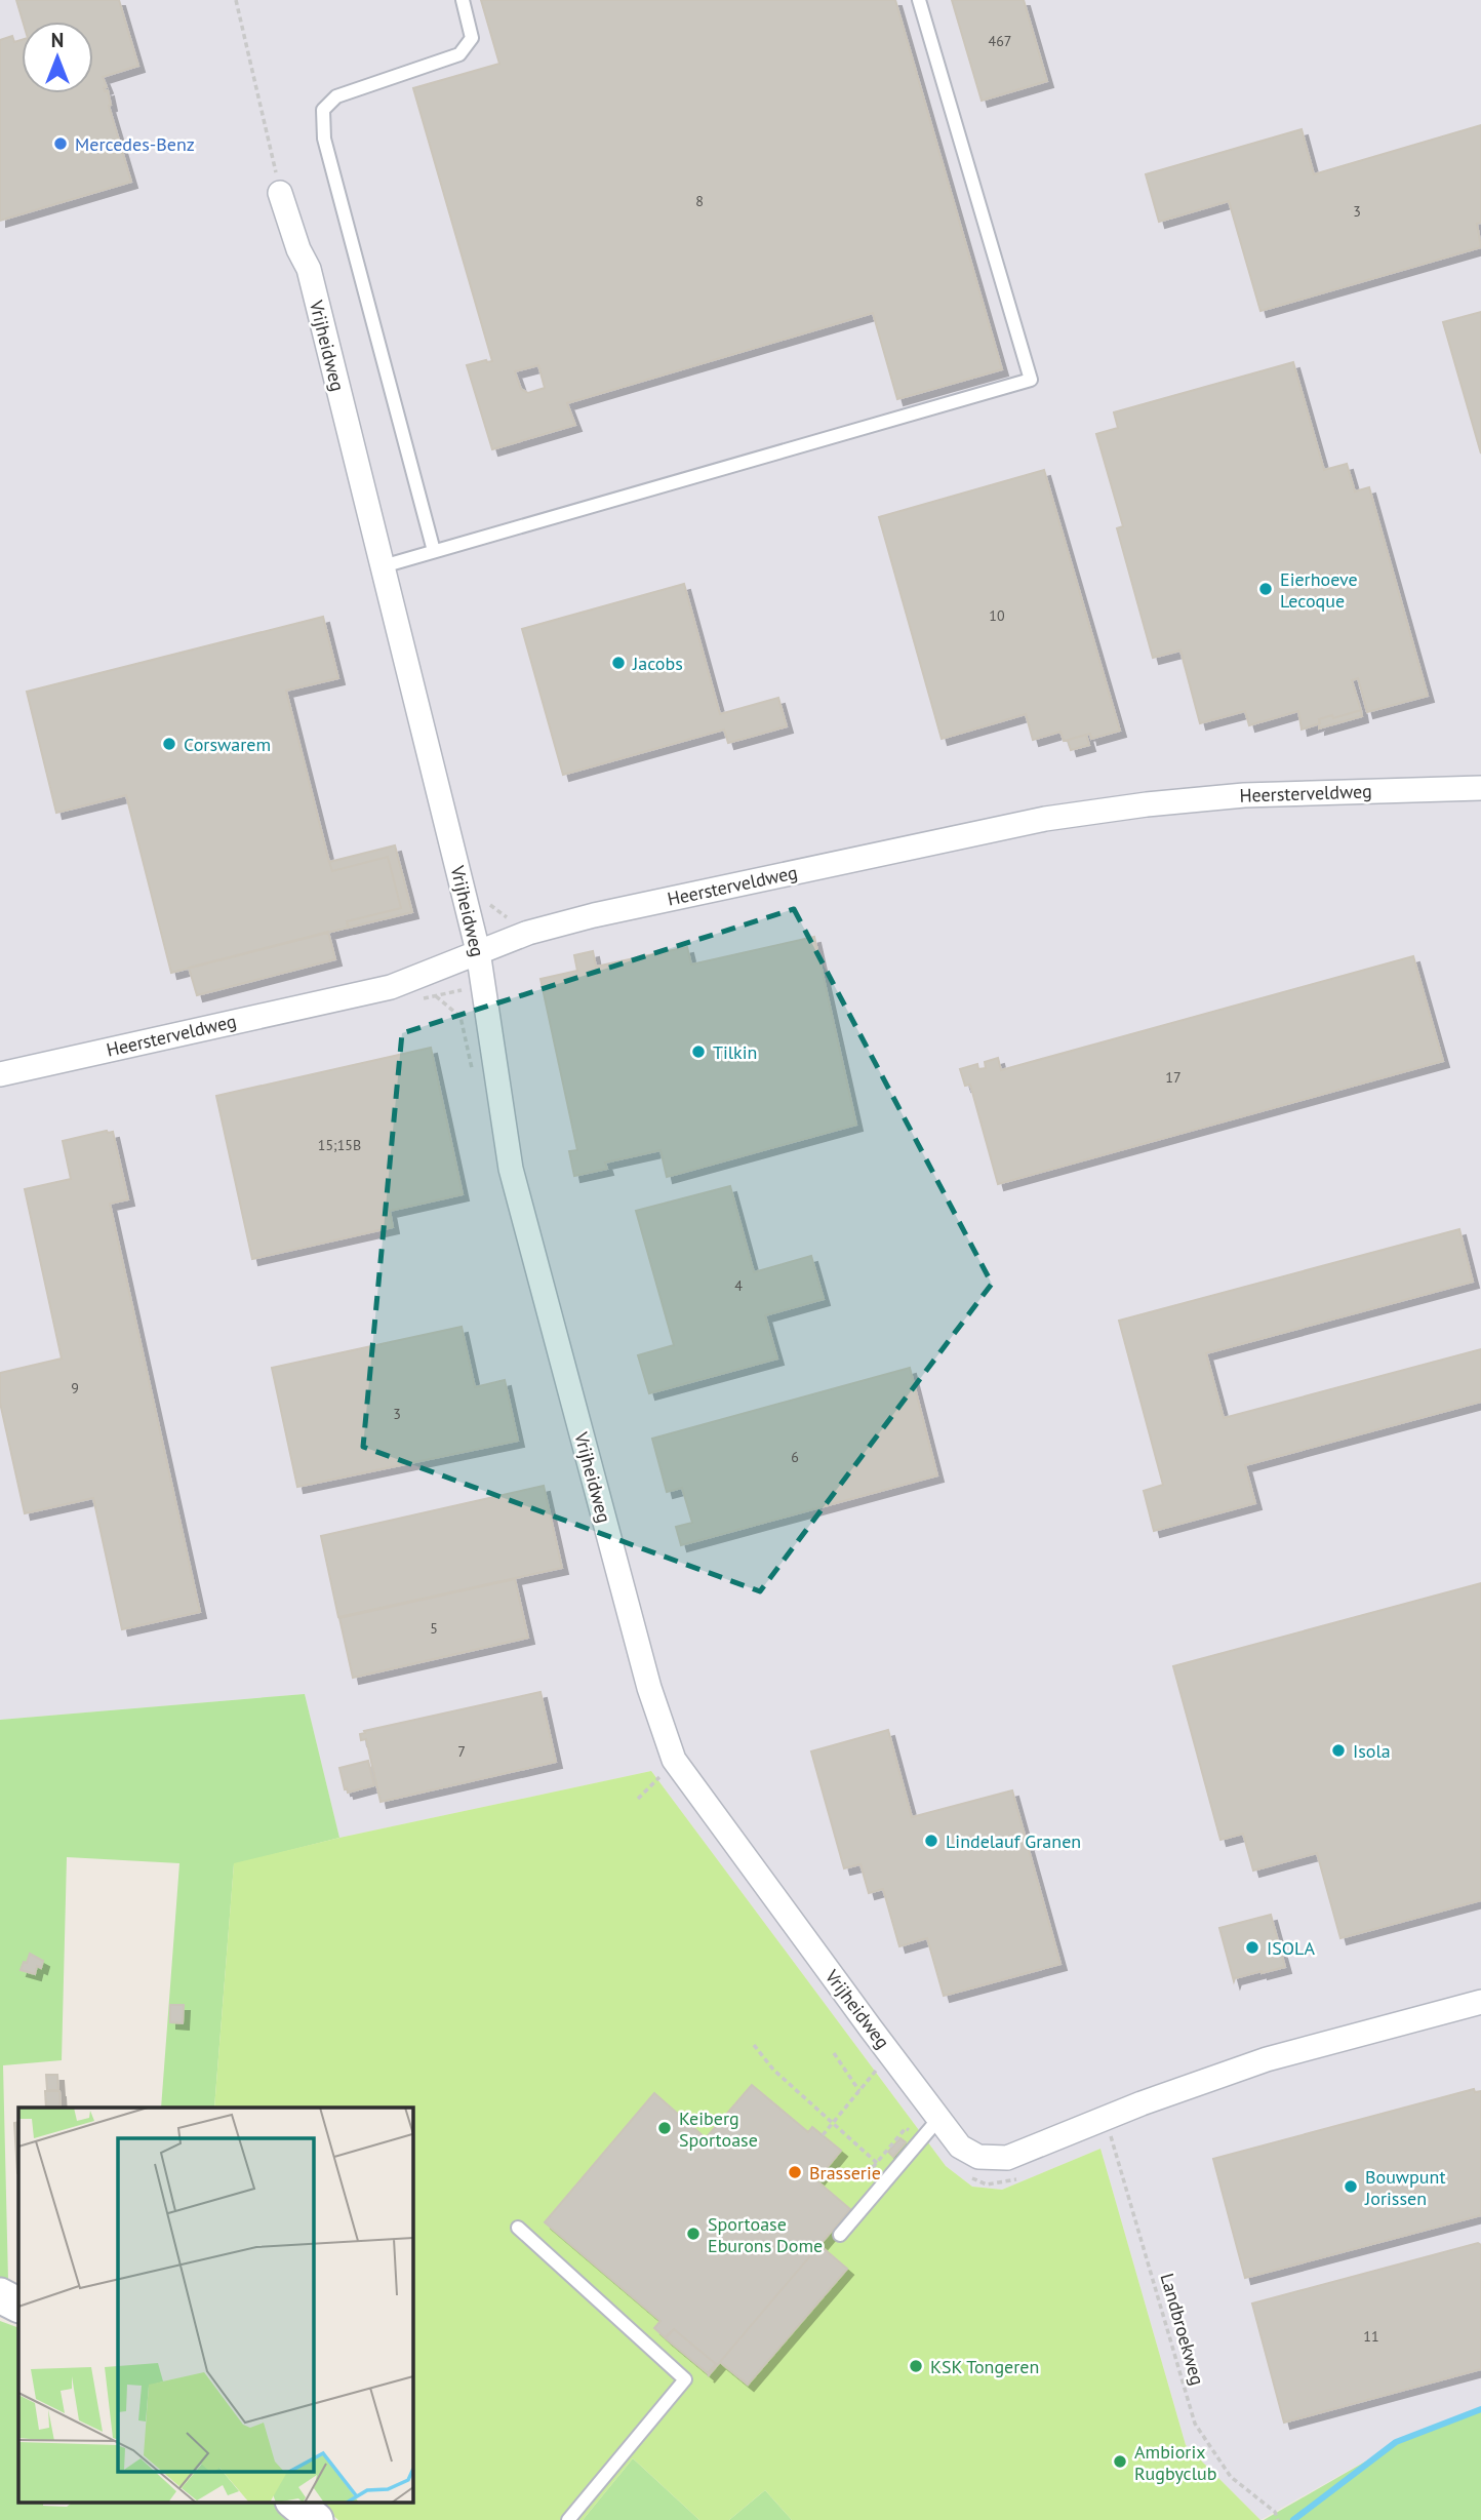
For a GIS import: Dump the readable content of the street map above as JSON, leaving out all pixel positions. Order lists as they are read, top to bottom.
{
  "streets": {
    "street": ["Vrijheidweg", "Heersterveldweg"],
    "path": ["Landbroekweg"]
  },
  "crossings": [
    ["Vrijheidweg", "Heersterveldweg"],
    ["Vrijheidweg", "Landbroekweg"]
  ],
  "places": [
    "Mercedes-Benz",
    "Eierhoeve Lecoque",
    "Jacobs",
    "Corswarem",
    "Tilkin",
    "Isola",
    "Lindelauf Granen",
    "ISOLA",
    "Keiberg Sportoase",
    "Brasserie",
    "Bouwpunt Jorissen",
    "Sportoase Eburons Dome",
    "KSK Tongeren",
    "Ambiorix Rugbyclub"
  ],
  "house_numbers": [
    "467",
    "8",
    "3",
    "10",
    "17",
    "15;15B",
    "4",
    "9",
    "3",
    "6",
    "5",
    "7",
    "11"
  ],
  "north": "top"
}
